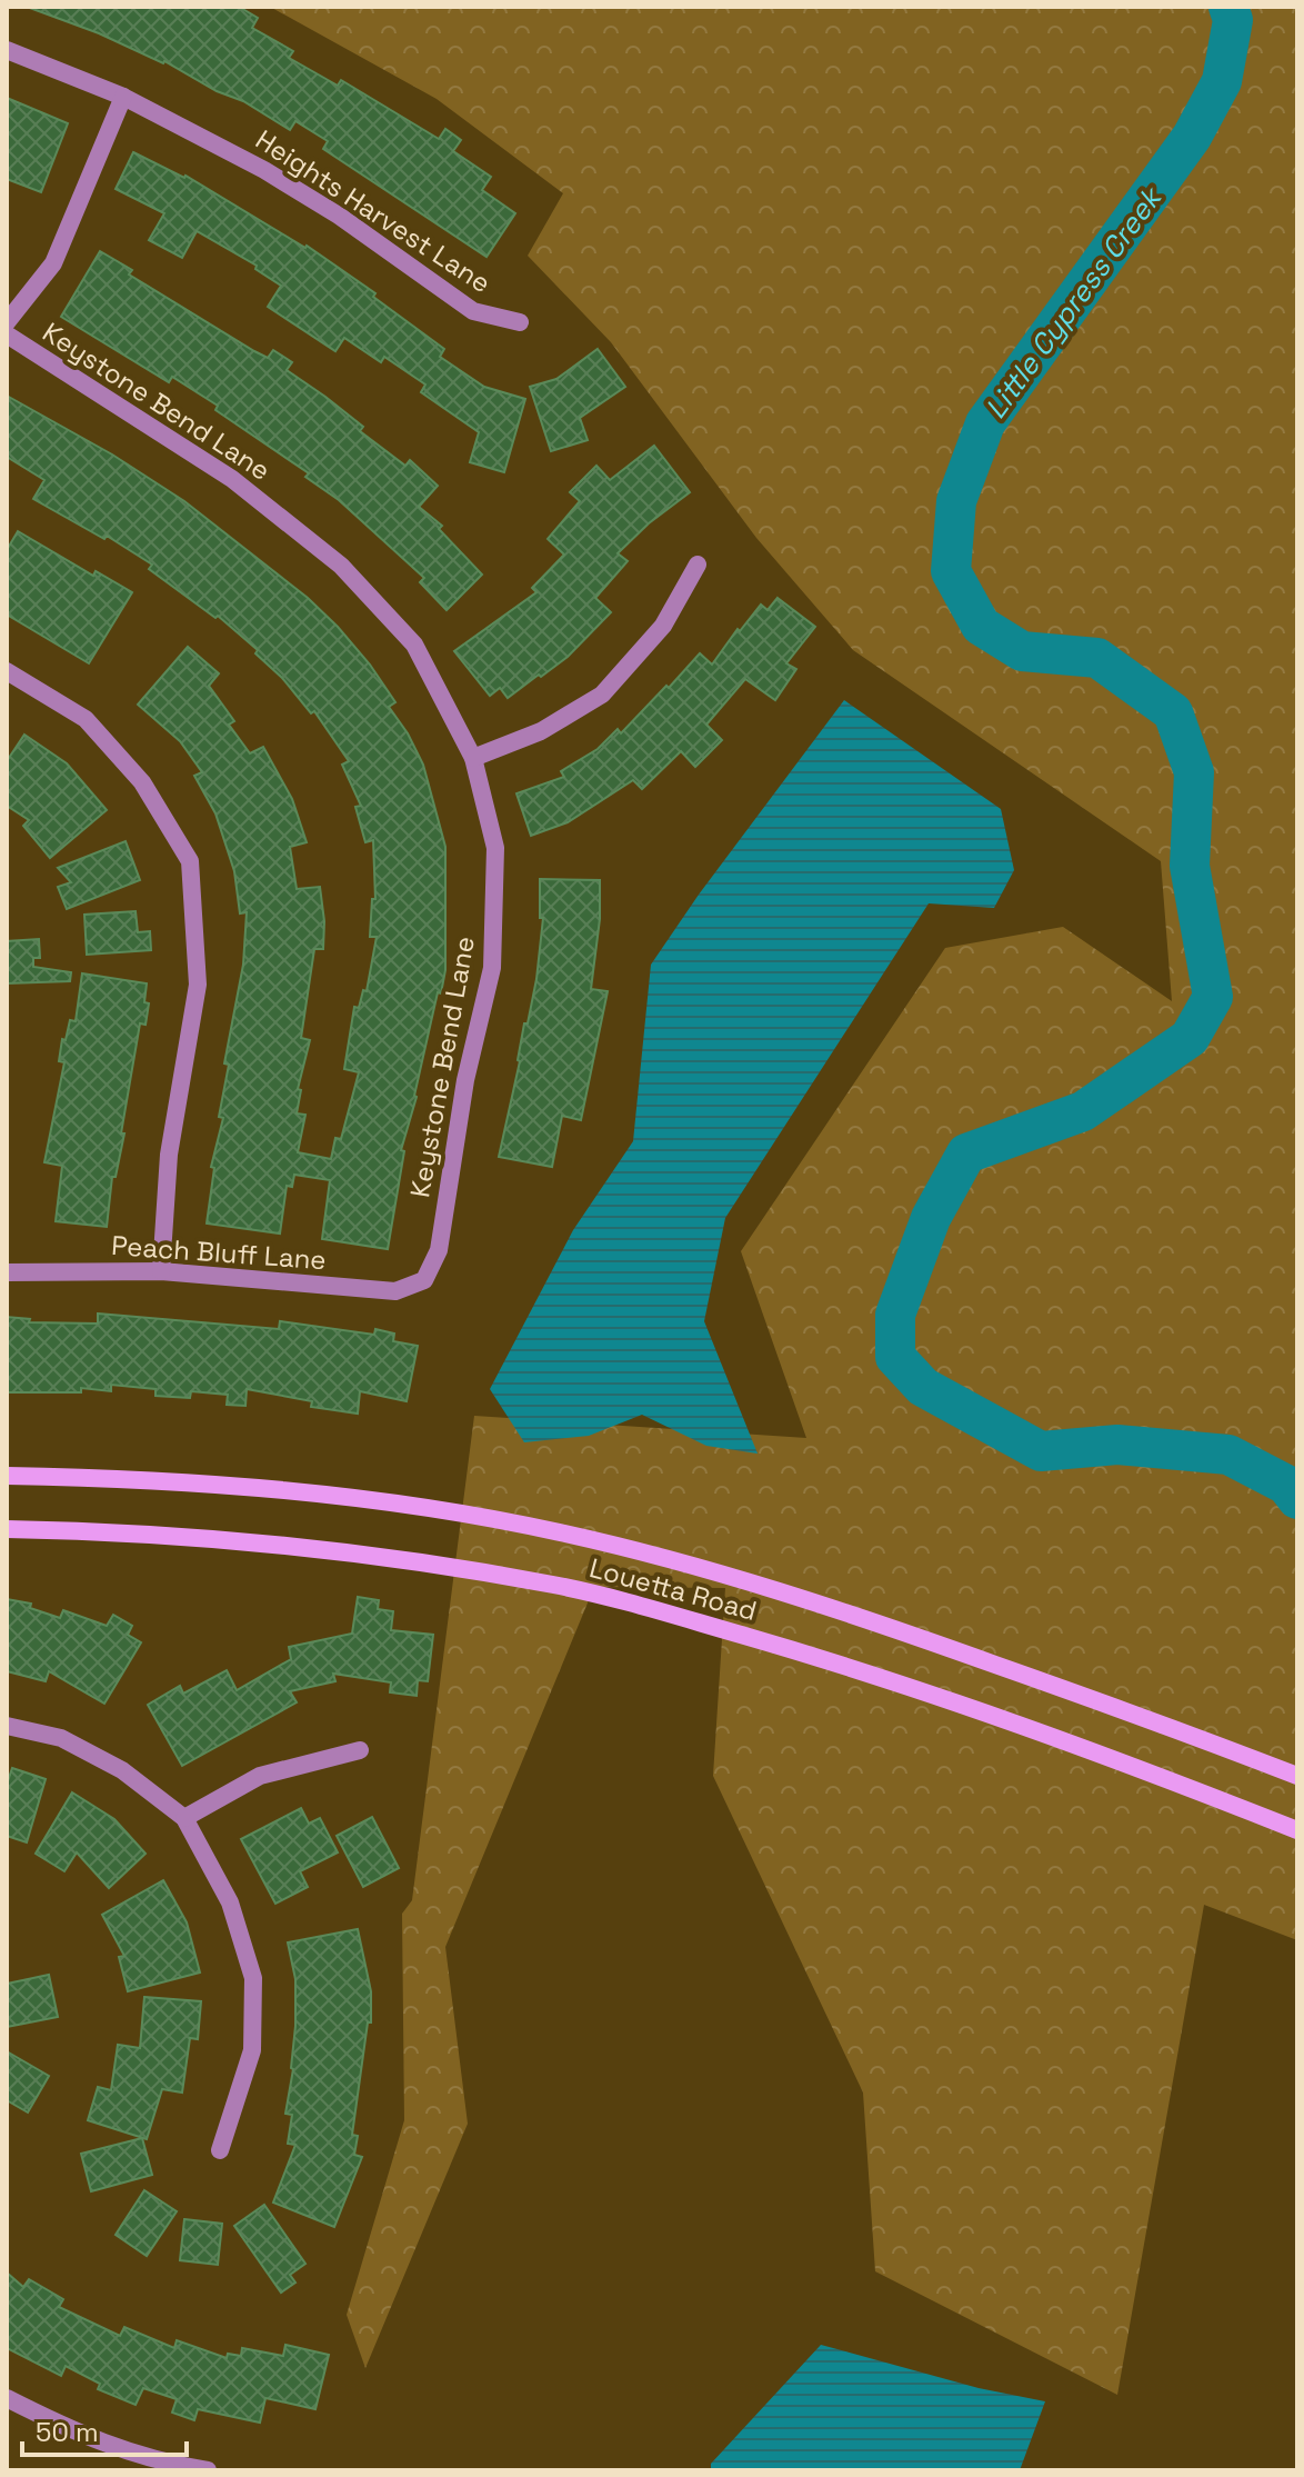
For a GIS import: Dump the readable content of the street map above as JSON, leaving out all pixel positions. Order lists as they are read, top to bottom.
{
  "streets": {
    "main road": ["Louetta Road"],
    "street": ["Heights Harvest Lane", "Keystone Bend Lane", "Peach Bluff Lane"]
  },
  "crossings": [
    ["Keystone Bend Lane", "Peach Bluff Lane"]
  ],
  "water": ["Little Cypress Creek"],
  "scale_bar": "50 m"
}
